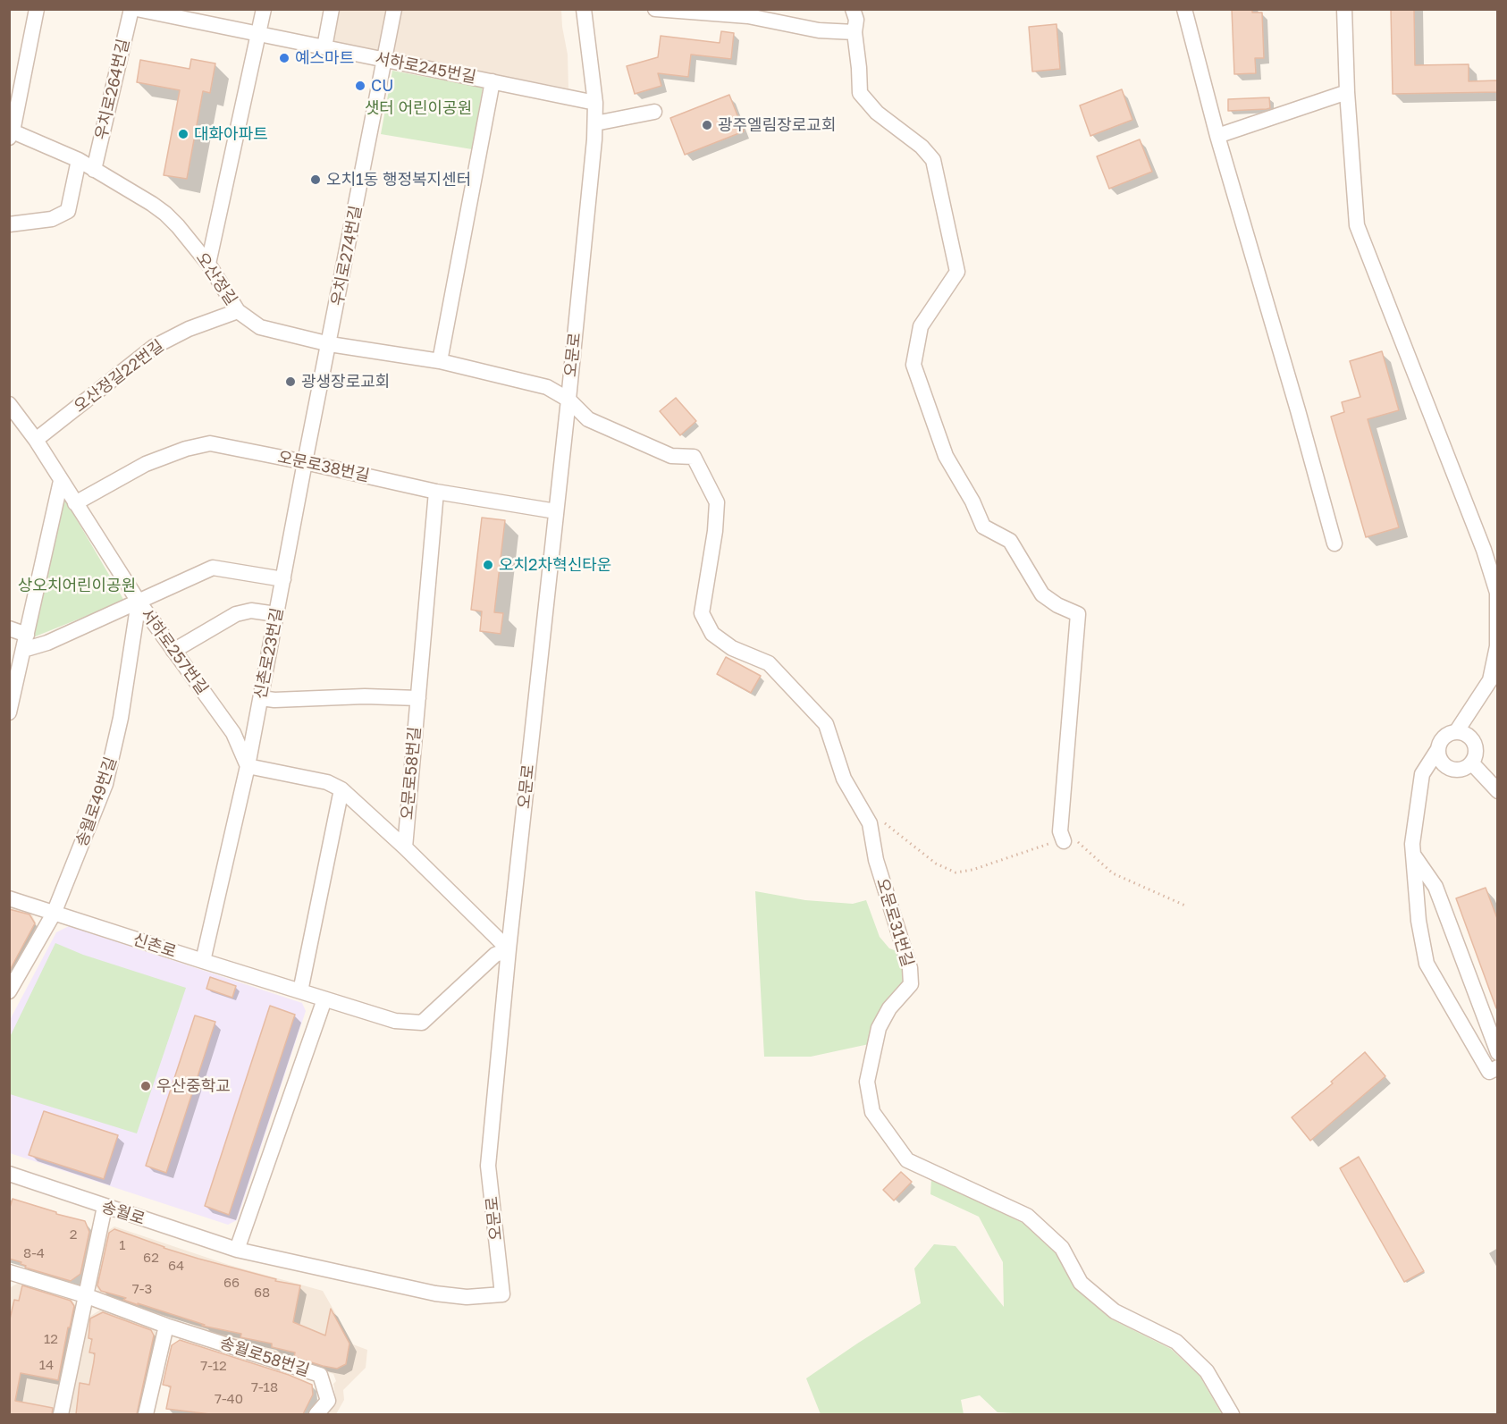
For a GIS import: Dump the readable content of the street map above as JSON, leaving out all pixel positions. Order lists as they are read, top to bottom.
{
  "streets": {
    "street": [
      "서하로245번길",
      "우치로264번길",
      "우치로274번길",
      "오산정길",
      "오문로",
      "오산정길22번길",
      "오문로38번길",
      "서하로257번길",
      "신촌로23번길",
      "오문로58번길",
      "송월로49번길",
      "오문로31번길",
      "신촌로",
      "송월로",
      "송월로58번길"
    ]
  },
  "crossings": [
    ["서하로245번길", "우치로274번길"],
    ["서하로245번길", "오산정길"],
    ["서하로245번길", "오문로"],
    ["우치로264번길", "오산정길"],
    ["우치로274번길", "오산정길"],
    ["우치로274번길", "신촌로23번길"],
    ["오산정길", "오문로"],
    ["오산정길", "오산정길22번길"],
    ["오산정길", "신촌로23번길"],
    ["오산정길", "오문로31번길"],
    ["오문로", "오문로38번길"],
    ["오문로", "오문로58번길"],
    ["오문로", "오문로31번길"],
    ["오문로", "신촌로"],
    ["오문로", "송월로"],
    ["오산정길22번길", "서하로257번길"],
    ["오문로38번길", "서하로257번길"],
    ["오문로38번길", "신촌로23번길"],
    ["서하로257번길", "신촌로23번길"],
    ["서하로257번길", "오문로58번길"],
    ["서하로257번길", "송월로49번길"],
    ["신촌로23번길", "오문로58번길"],
    ["신촌로23번길", "신촌로"],
    ["오문로58번길", "신촌로"],
    ["송월로49번길", "신촌로"]
  ],
  "parks": ["샛터 어린이공원", "상오치어린이공원"],
  "places": [
    "예스마트",
    "CU",
    "광주엘림장로교회",
    "대화아파트",
    "오치1동 행정복지센터",
    "광생장로교회",
    "오치2차혁신타운",
    "우산중학교"
  ],
  "house_numbers": [
    "2",
    "1",
    "8-4",
    "62",
    "64",
    "66",
    "7-3",
    "68",
    "12",
    "14",
    "7-12",
    "7-18",
    "7-40"
  ]
}
